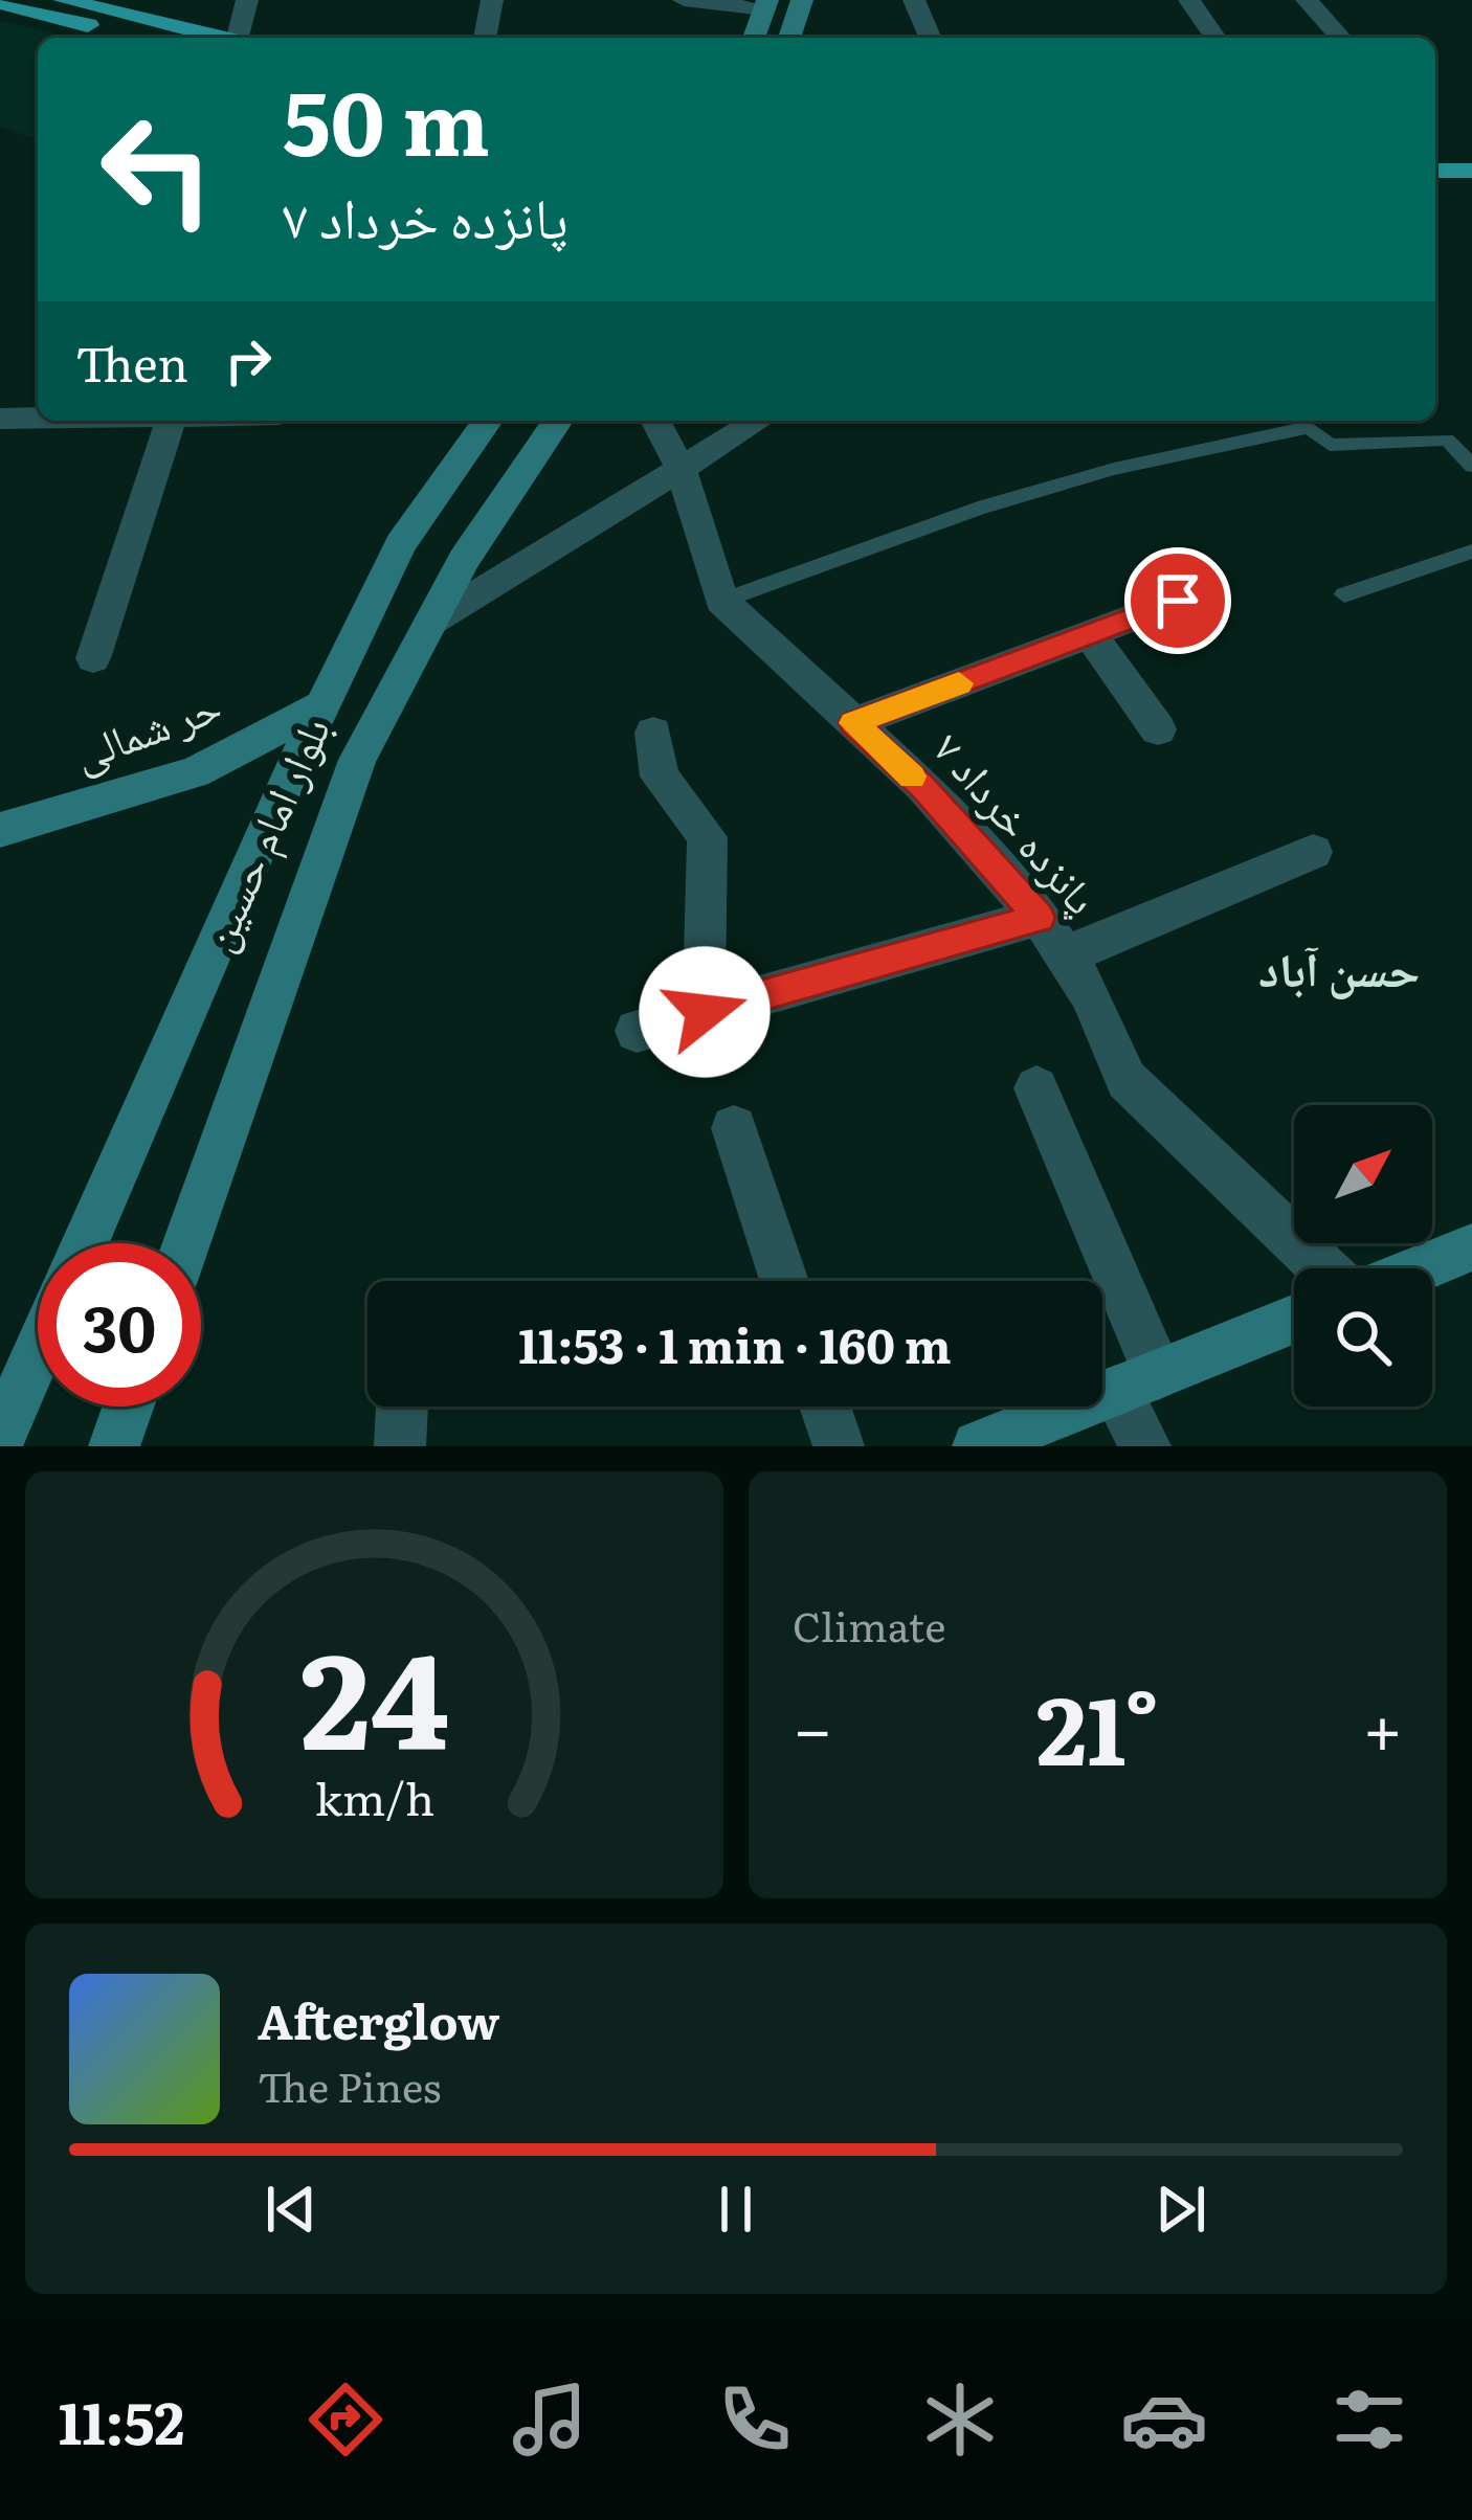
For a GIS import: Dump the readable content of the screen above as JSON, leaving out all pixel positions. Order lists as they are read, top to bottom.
{
  "streets": {
    "main road": ["حر شمالی", "بلوار امام حسین"],
    "street": ["پانزده خرداد ۷"]
  },
  "crossings": [
    ["حر شمالی", "بلوار امام حسین"]
  ],
  "districts": ["حسن آباد"],
  "north": "top right",
  "page": {
    "turn": ["50 m", "پانزده خرداد ۷"],
    "then": "Then",
    "limit": "30",
    "trip": "11:53 · 1 min · 160 m",
    "tile": "Climate",
    "heat": ["−", "21°", "+"],
    "song": ["Afterglow", "The Pines"],
    "tabs": "11:52",
    "gauge": ["24", "km/h"]
  }
}
